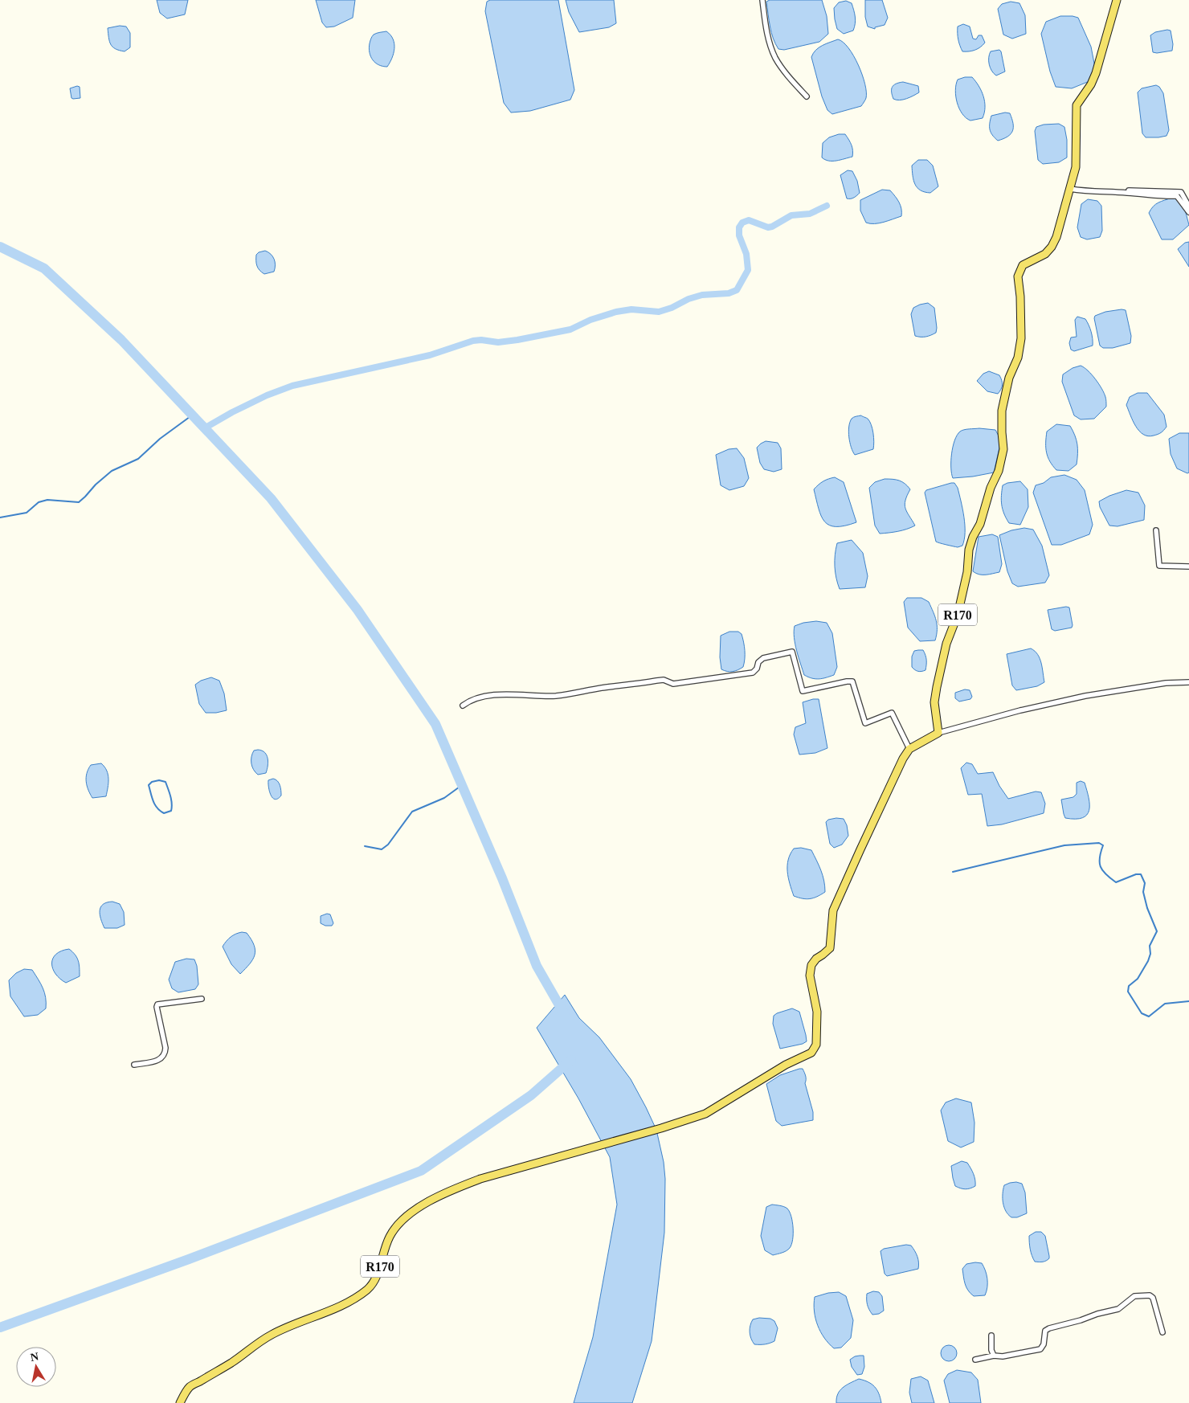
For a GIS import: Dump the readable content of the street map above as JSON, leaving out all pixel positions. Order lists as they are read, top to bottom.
{
  "streets": {
    "main road": ["R170"]
  },
  "north": "top"
}
